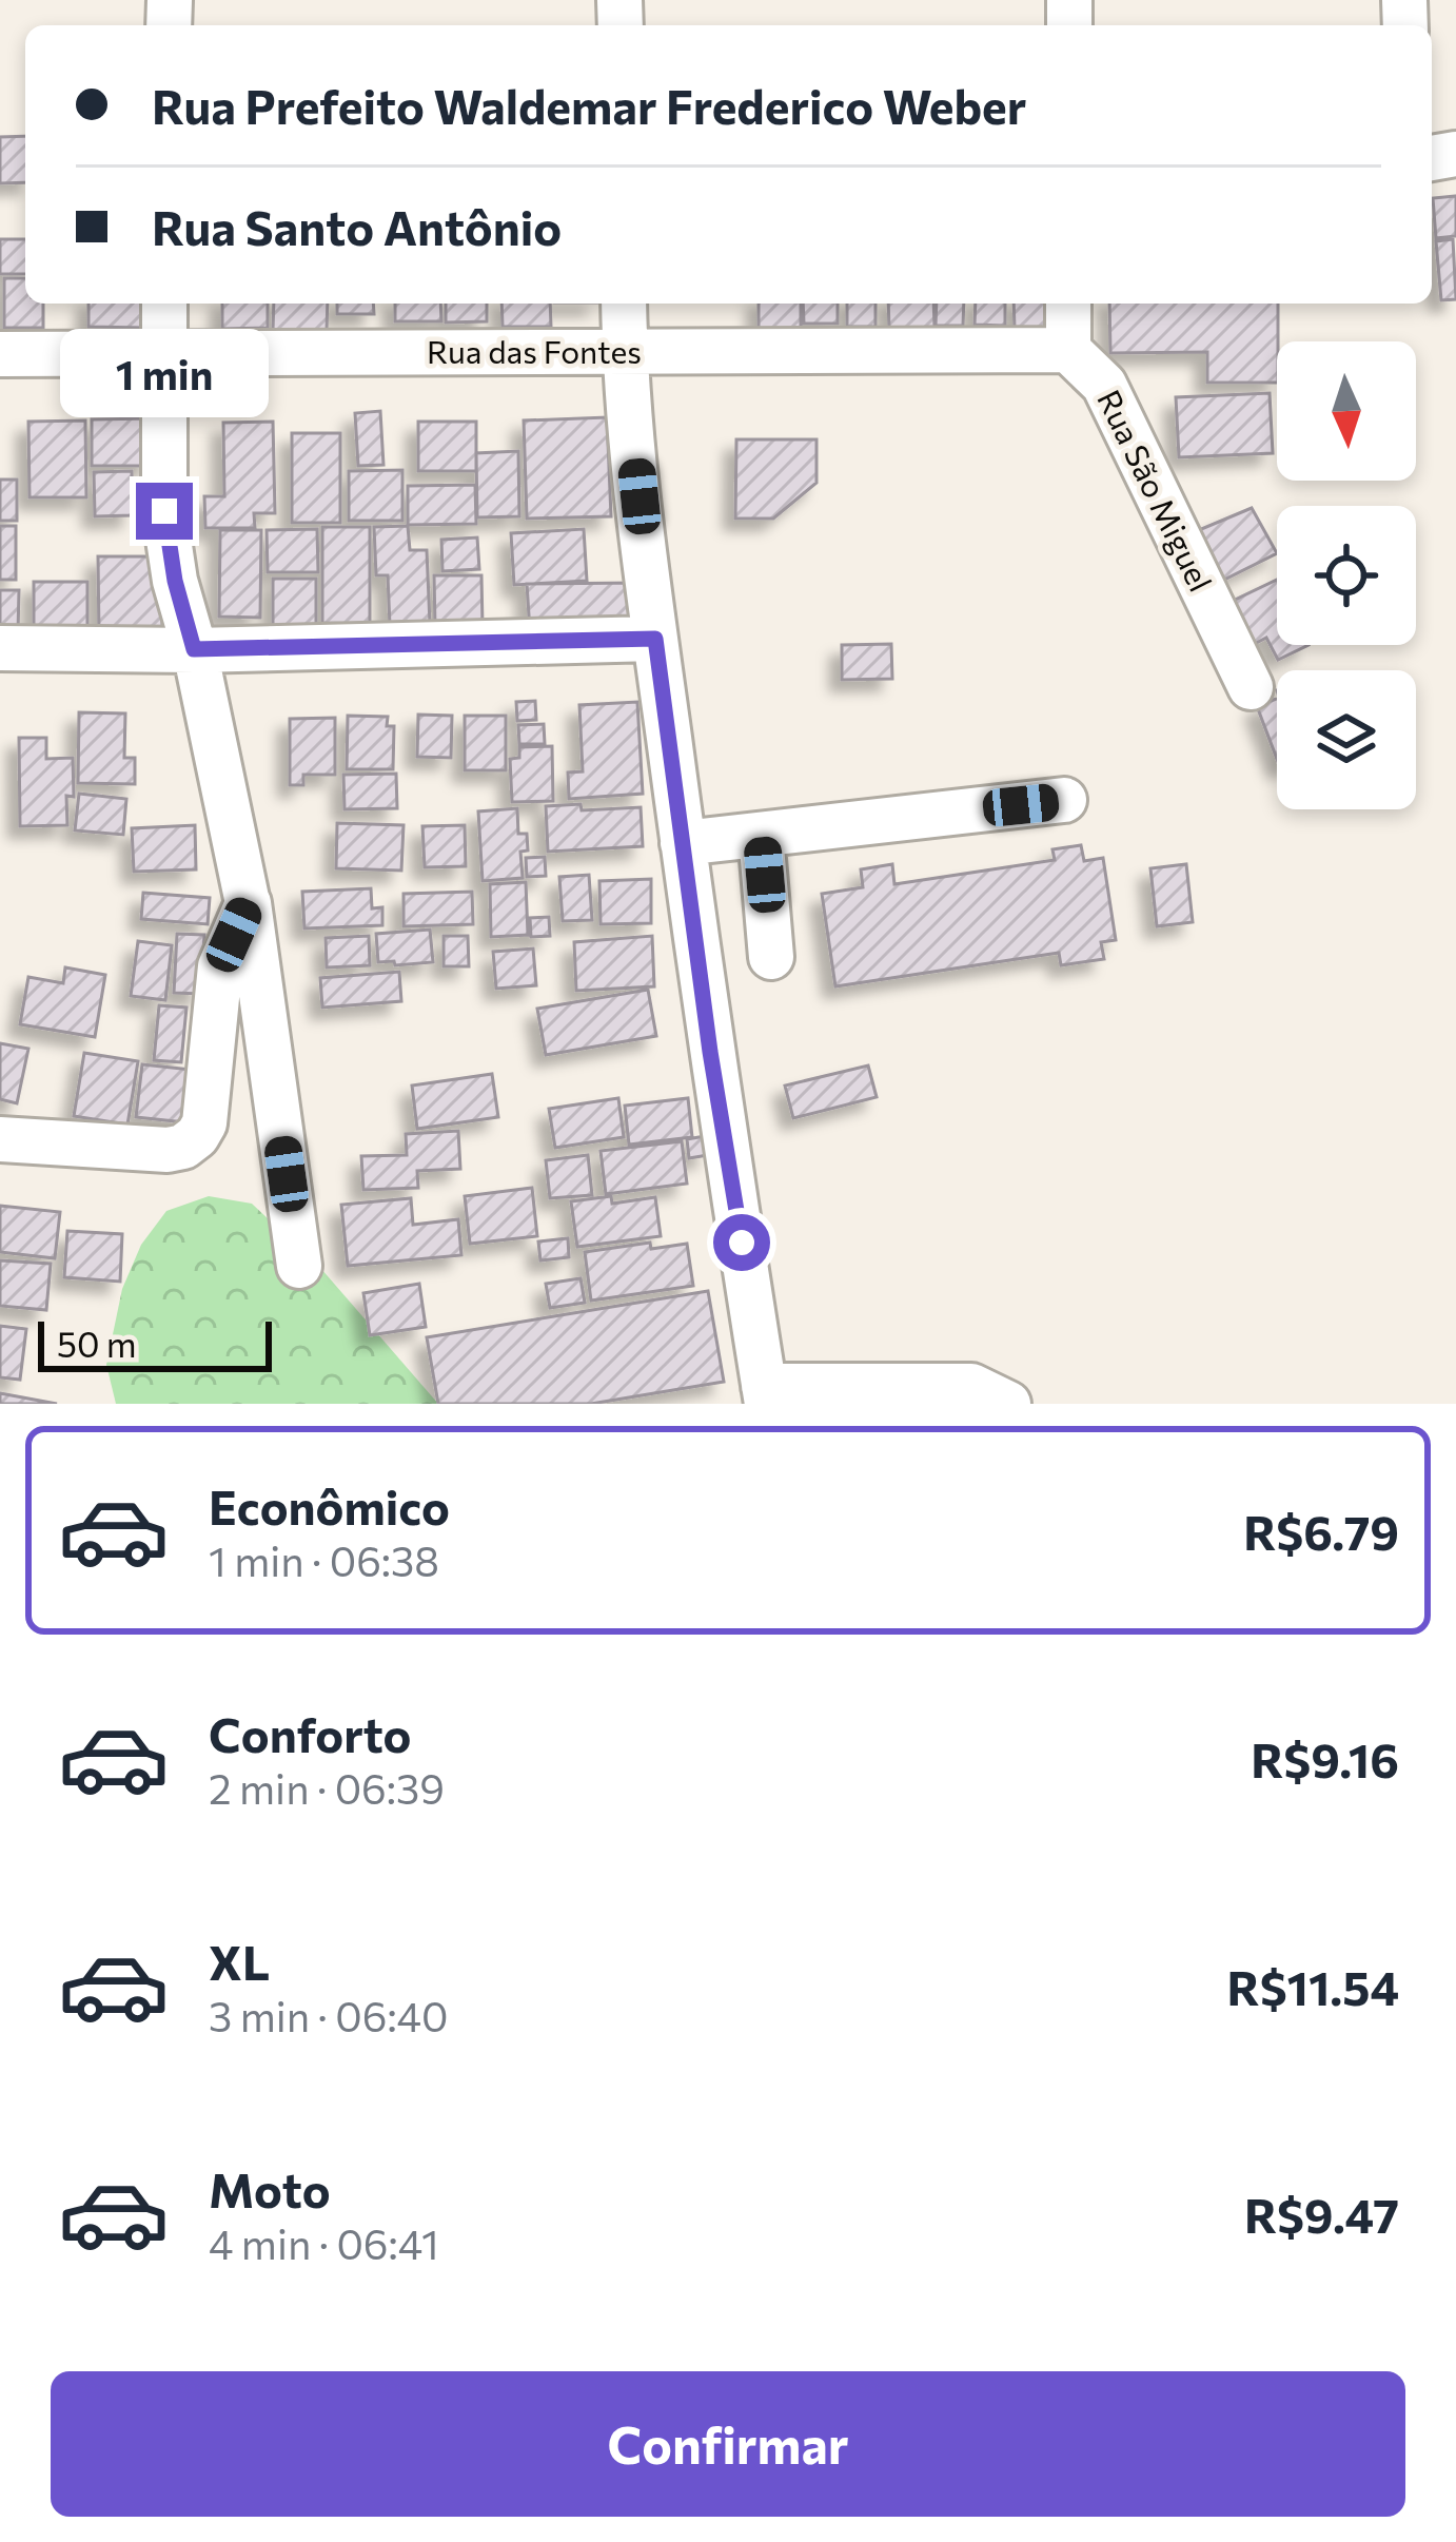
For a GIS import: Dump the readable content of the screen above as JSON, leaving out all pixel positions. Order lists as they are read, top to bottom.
{
  "streets": {
    "street": ["Rua das Fontes", "Rua São Miguel"]
  },
  "crossings": [
    ["Rua das Fontes", "Rua São Miguel"]
  ],
  "scale_bar": "50 m",
  "north": "bottom",
  "page": {
    "banner": ["Rua Prefeito Waldemar Frederico Weber", "Rua Santo Antônio"],
    "bubble": "1 min",
    "scale": "50 m",
    "list": [
      {
        "name": "Econômico",
        "note": "1 min · 06:38",
        "value": "R$6.79"
      },
      {
        "name": "Conforto",
        "note": "2 min · 06:39",
        "value": "R$9.16"
      },
      {
        "name": "XL",
        "note": "3 min · 06:40",
        "value": "R$11.54"
      },
      {
        "name": "Moto",
        "note": "4 min · 06:41",
        "value": "R$9.47"
      }
    ],
    "buttons": "Confirmar"
  }
}
